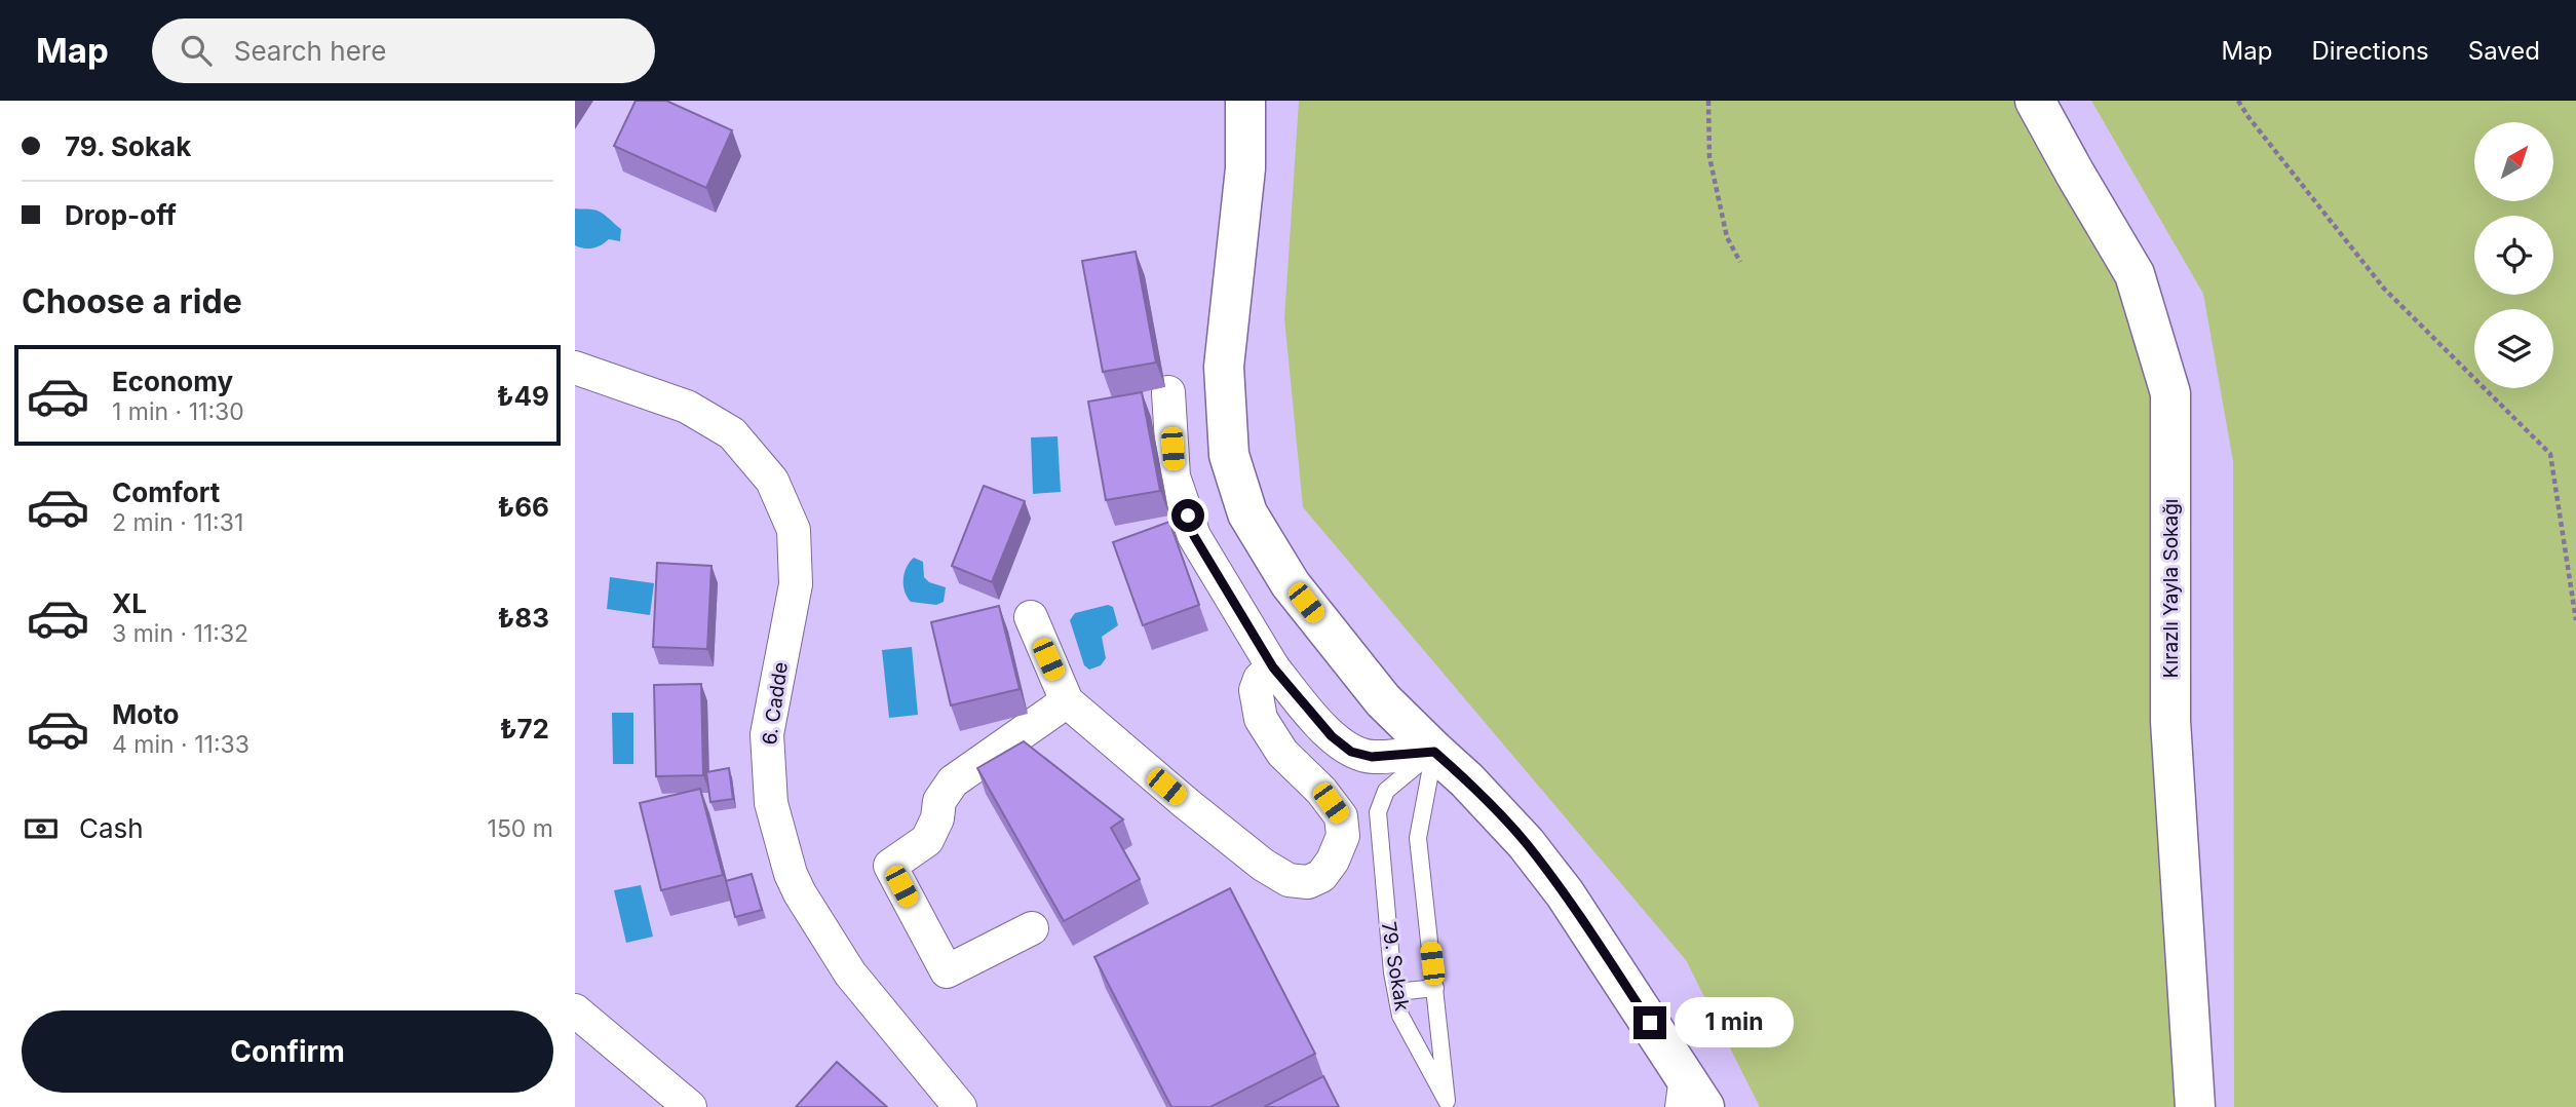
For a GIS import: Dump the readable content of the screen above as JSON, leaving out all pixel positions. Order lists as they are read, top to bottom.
{
  "streets": {
    "street": ["Kırazlı Yayla Sokağı", "6. Cadde"],
    "lane": ["79. Sokak"]
  },
  "north": "top right",
  "page": {
    "header": "Map",
    "search": "Search here",
    "nav": ["Map", "Directions", "Saved"],
    "banner": ["79. Sokak", "Drop-off"],
    "heading": "Choose a ride",
    "list": [
      {
        "name": "Economy",
        "note": "1 min · 11:30",
        "value": "₺49"
      },
      {
        "name": "Comfort",
        "note": "2 min · 11:31",
        "value": "₺66"
      },
      {
        "name": "XL",
        "note": "3 min · 11:32",
        "value": "₺83"
      },
      {
        "name": "Moto",
        "note": "4 min · 11:33",
        "value": "₺72"
      }
    ],
    "pay": ["Cash", "150 m"],
    "buttons": "Confirm",
    "bubble": "1 min"
  }
}
